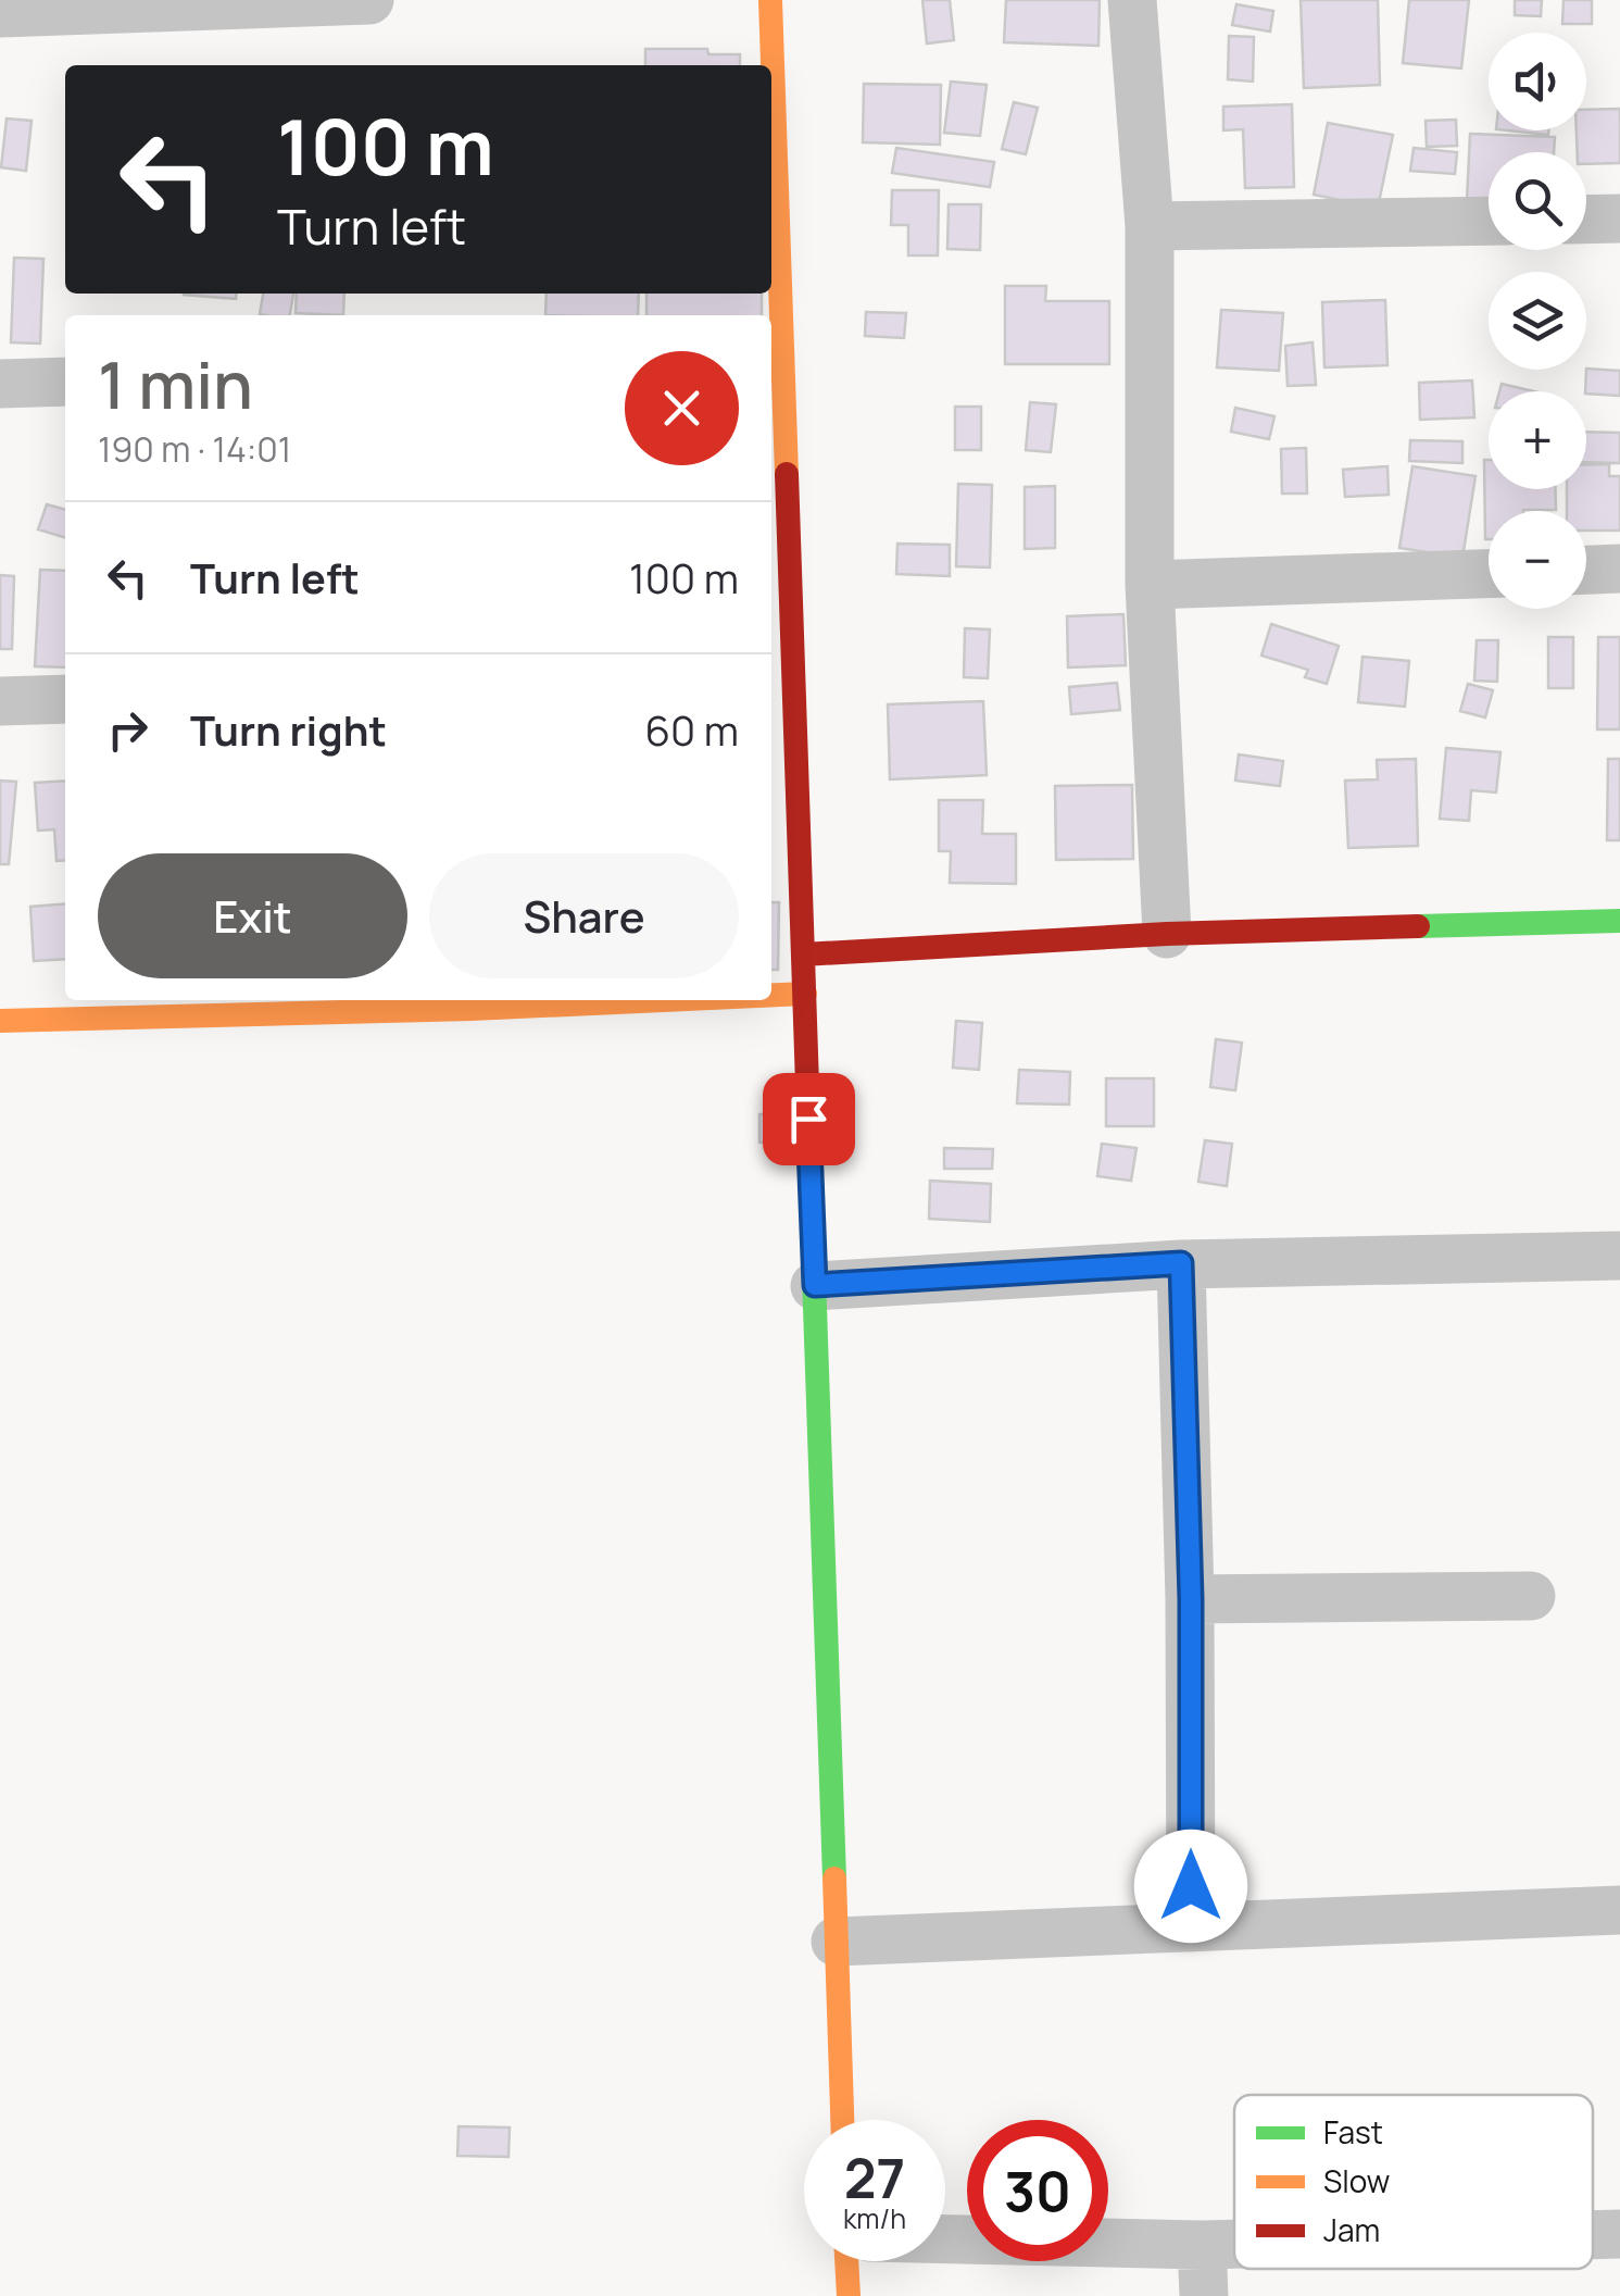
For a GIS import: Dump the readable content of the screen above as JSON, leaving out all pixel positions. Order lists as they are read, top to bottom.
{
  "legend": ["Fast", "Slow", "Jam"],
  "page": {
    "map_buttons": ["+", "−"],
    "turn": ["100 m", "Turn left"],
    "heading": ["1 min", "190 m · 14:01"],
    "list": [
      {
        "name": "Turn left",
        "value": "100 m"
      },
      {
        "name": "Turn right",
        "value": "60 m"
      }
    ],
    "buttons": ["Exit", "Share"],
    "speed": "27 km/h",
    "limit": "30"
  }
}
